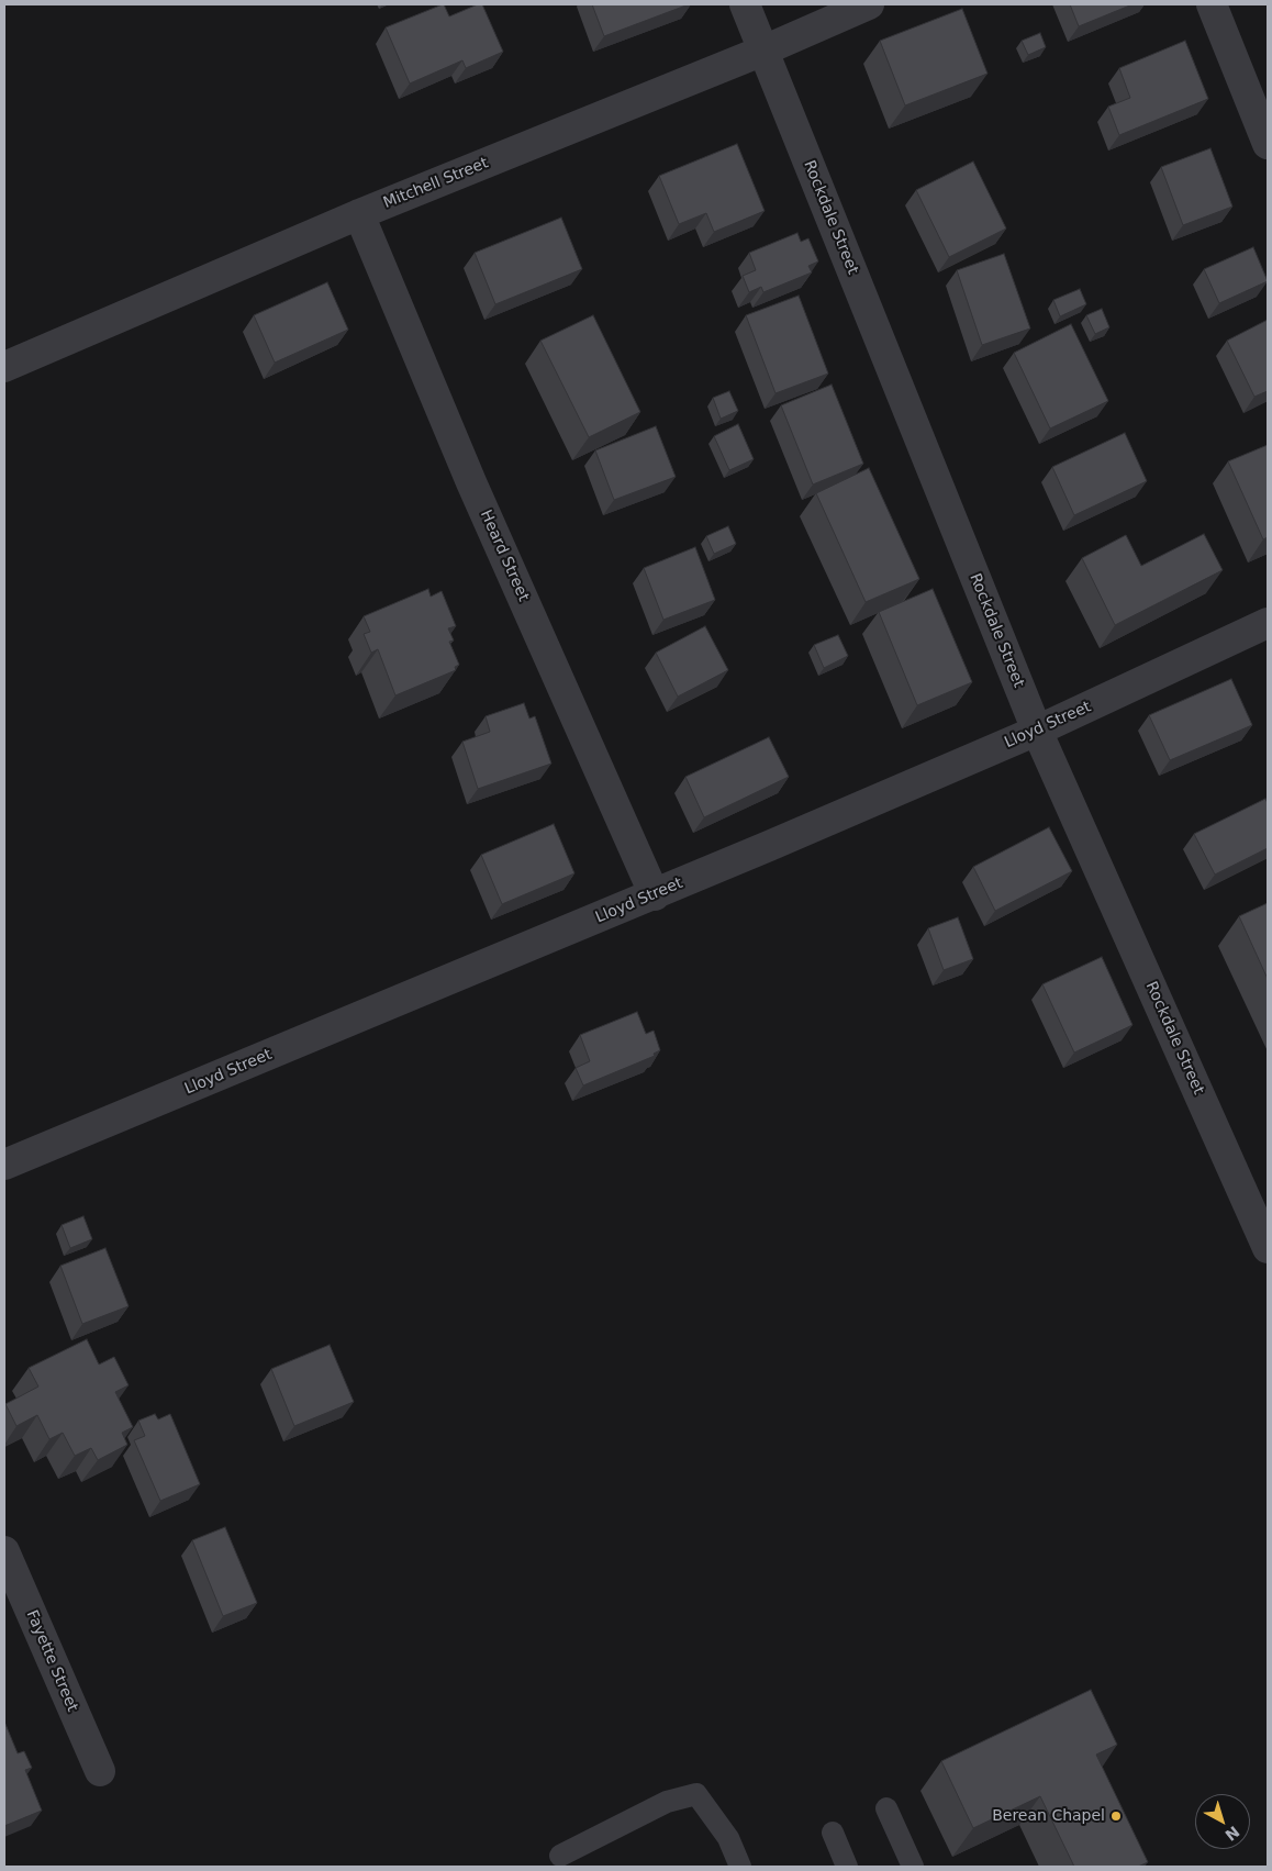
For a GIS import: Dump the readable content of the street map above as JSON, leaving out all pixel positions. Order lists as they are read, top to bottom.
{
  "streets": {
    "street": [
      "Mitchell Street",
      "Rockdale Street",
      "Heard Street",
      "Lloyd Street",
      "Fayette Street"
    ]
  },
  "crossings": [
    ["Mitchell Street", "Rockdale Street"],
    ["Mitchell Street", "Heard Street"],
    ["Rockdale Street", "Lloyd Street"],
    ["Heard Street", "Lloyd Street"]
  ],
  "places": ["Berean Chapel"],
  "north": "bottom right"
}
